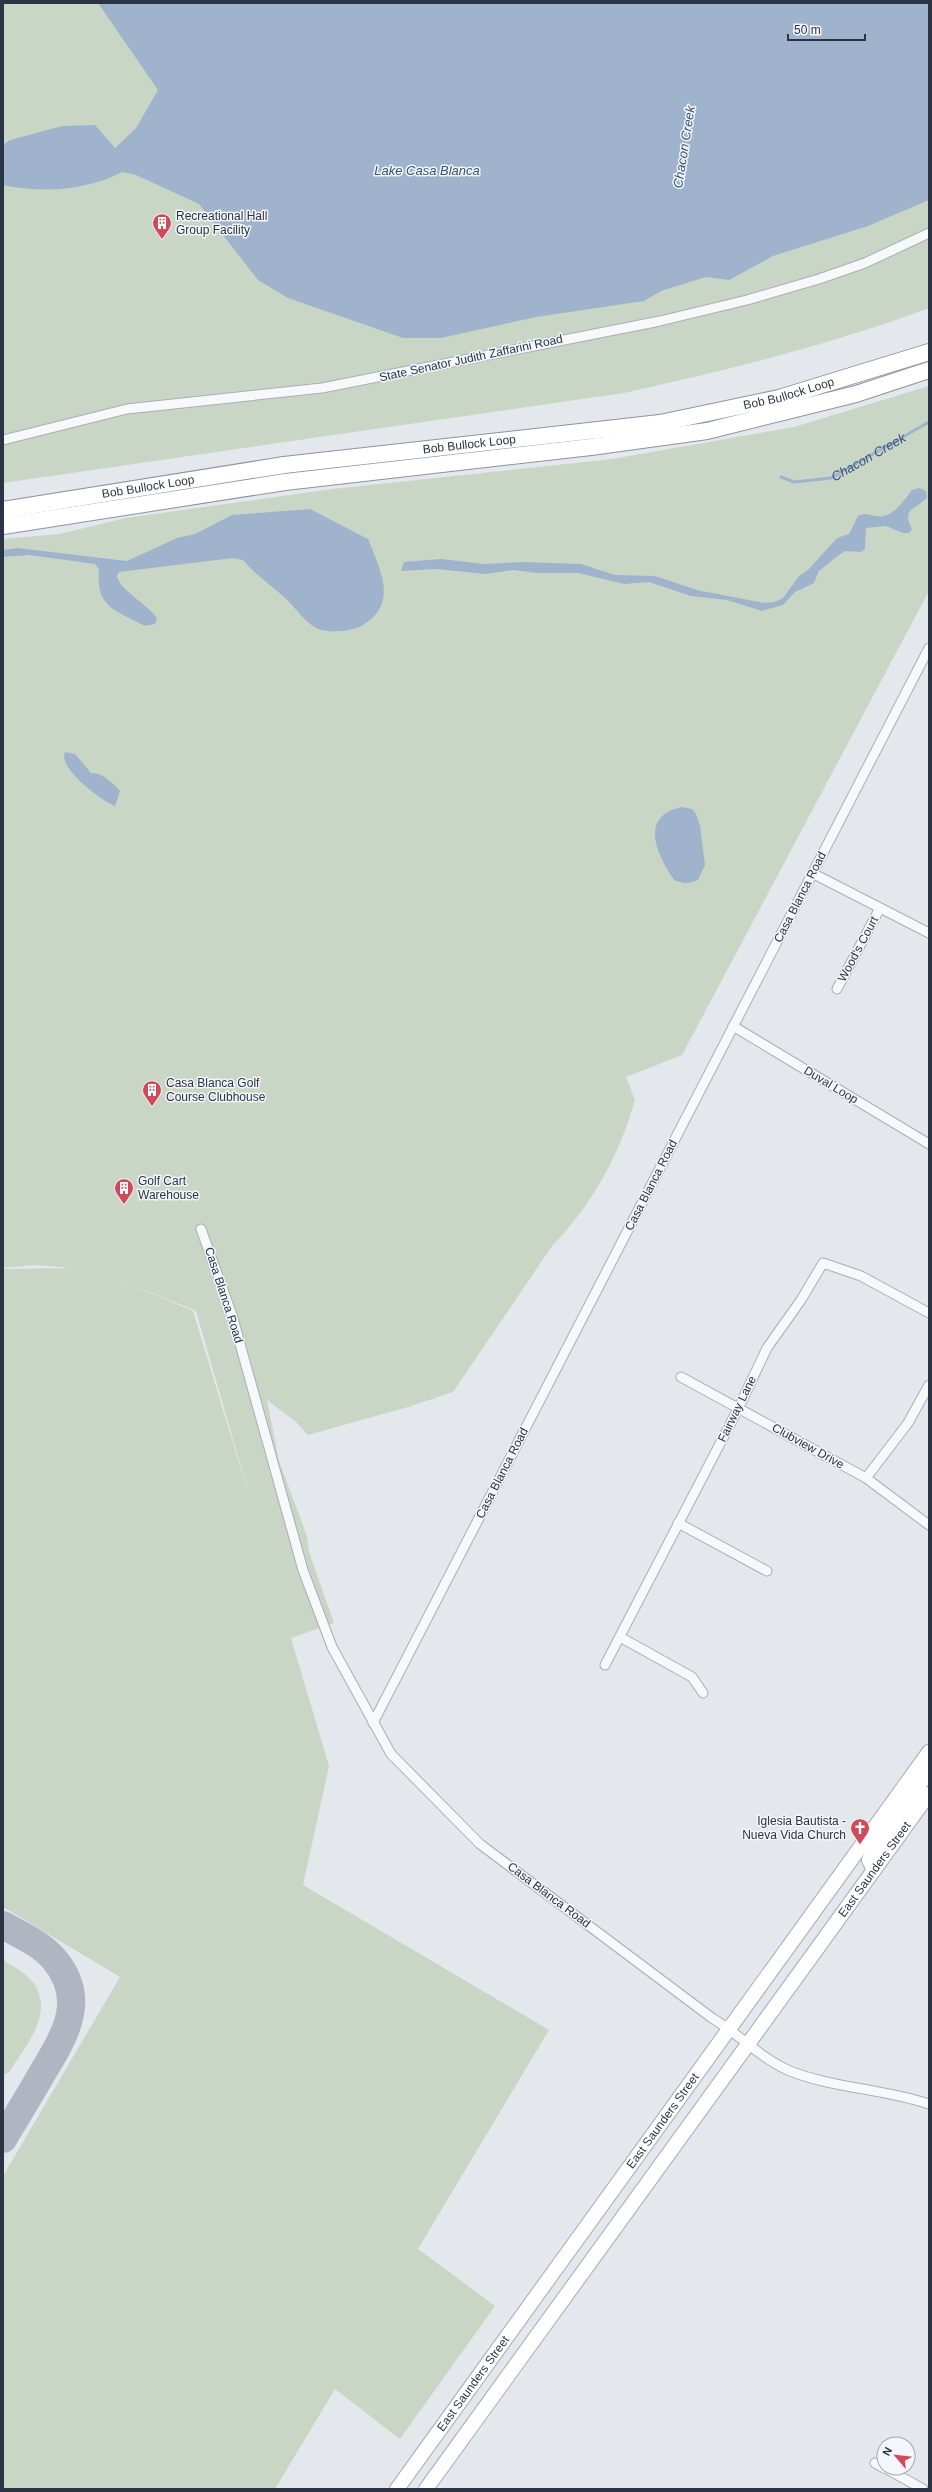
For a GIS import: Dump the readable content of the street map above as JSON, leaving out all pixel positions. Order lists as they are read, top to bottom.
{
  "streets": {
    "highway": ["Bob Bullock Loop"],
    "main road": ["East Saunders Street"],
    "street": [
      "State Senator Judith Zaffarini Road",
      "Casa Blanca Road",
      "Wood's Court",
      "Duval Loop",
      "Fairway Lane",
      "Clubview Drive"
    ]
  },
  "crossings": [
    ["Casa Blanca Road", "Duval Loop"],
    ["Casa Blanca Road", "East Saunders Street"],
    ["Fairway Lane", "Clubview Drive"]
  ],
  "water": ["Chacon Creek", "Lake Casa Blanca"],
  "places": {
    "building": ["Recreational Hall Group Facility", "Casa Blanca Golf Course Clubhouse", "Golf Cart Warehouse"],
    "church": ["Iglesia Bautista - Nueva Vida Church"]
  },
  "scale_bar": "50 m",
  "north": "top left"
}
